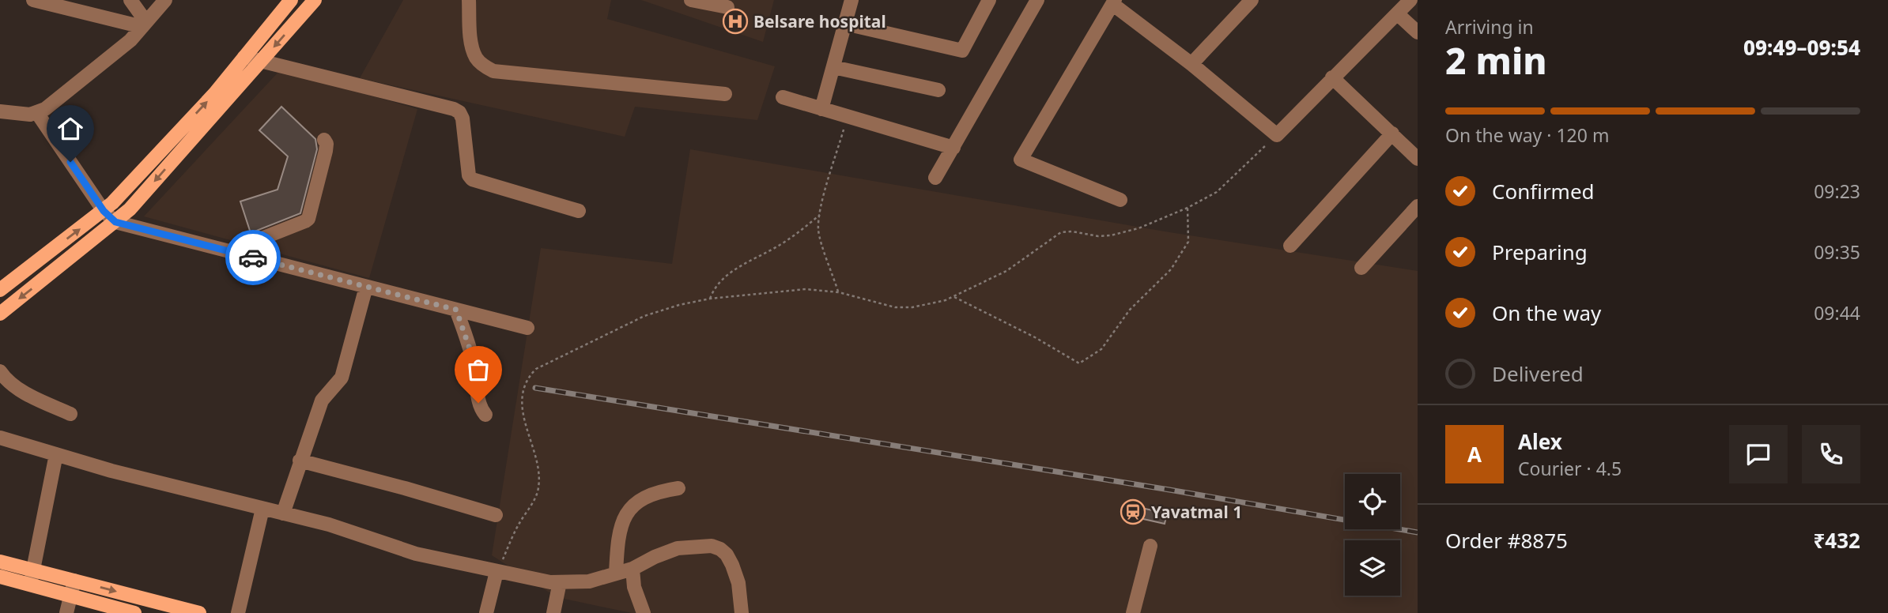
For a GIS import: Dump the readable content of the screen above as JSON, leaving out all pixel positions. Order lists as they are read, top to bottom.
{
  "places": {
    "hospital": ["Belsare hospital"],
    "station": ["Yavatmal 1"]
  },
  "page": {
    "heading": ["2 min", "Arriving in", "09:49–09:54"],
    "panel": [
      "Alex",
      "Courier · 4.5",
      "Order #8875",
      "₹432"
    ],
    "bar": "On the way · 120 m",
    "list": [
      ["Confirmed", "09:23"],
      ["Preparing", "09:35"],
      ["On the way", "09:44"],
      "Delivered"
    ],
    "round": "A"
  }
}
